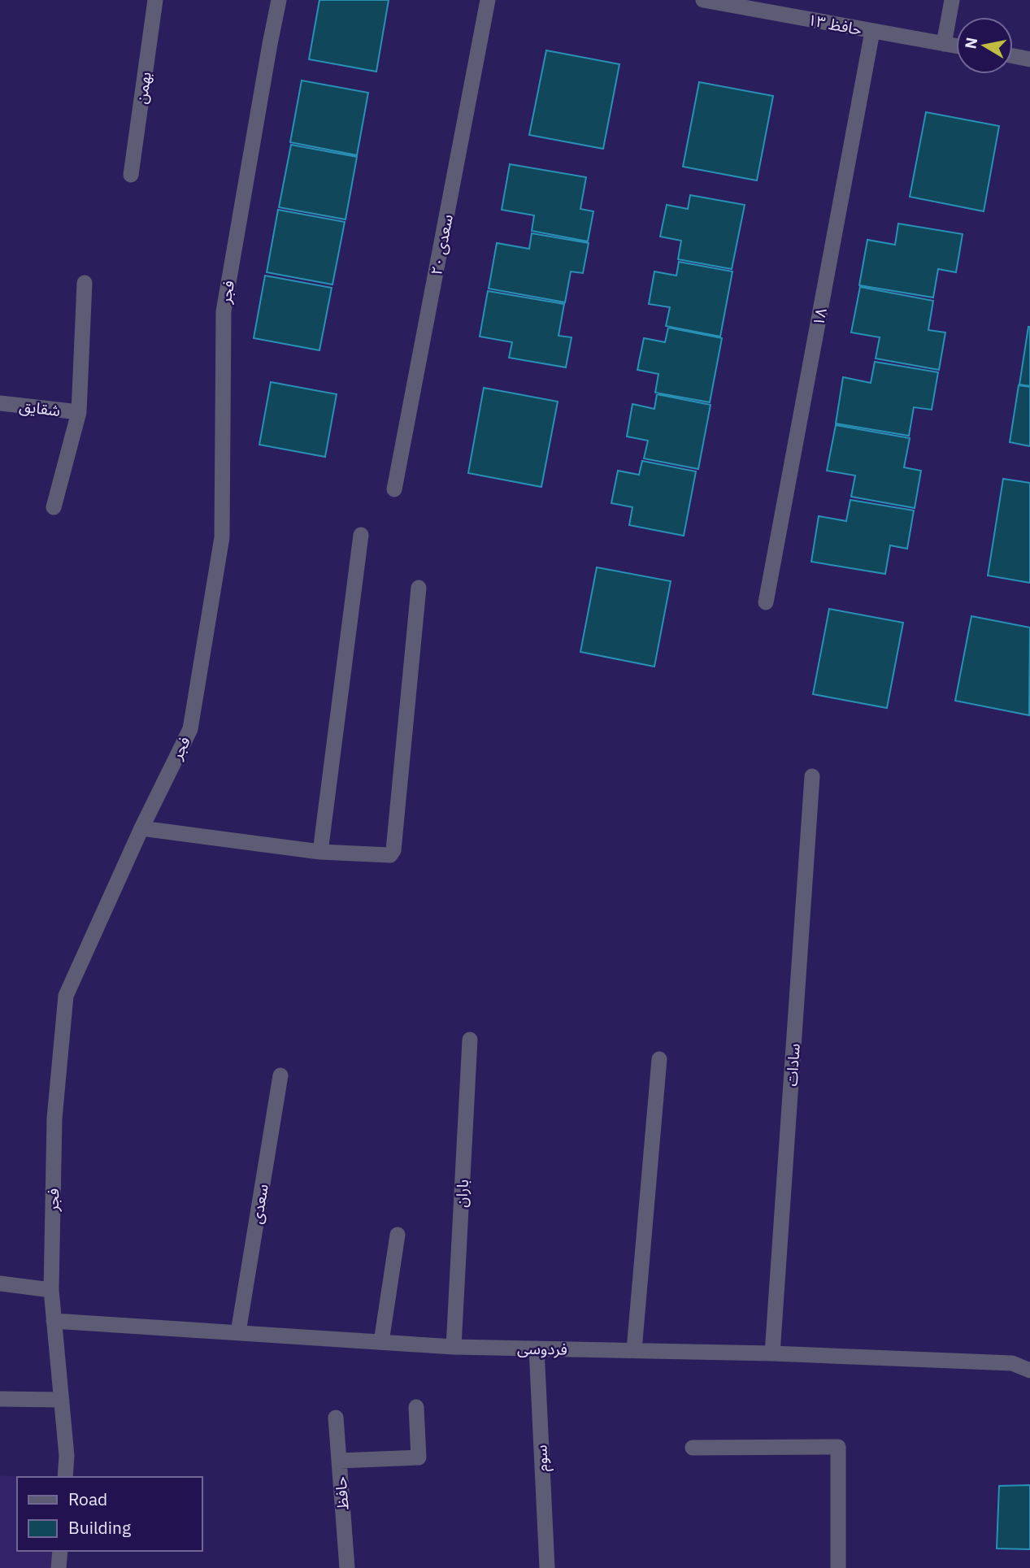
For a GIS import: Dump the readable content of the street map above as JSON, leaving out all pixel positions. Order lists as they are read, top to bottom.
{
  "streets": {
    "street": [
      "حافظ ۱۳",
      "بهمن",
      "سعدی ۲۰",
      "فجر",
      "۱۸",
      "شقایق",
      "سادات",
      "باران",
      "سعدی",
      "فردوسی",
      "سوم",
      "حافظ"
    ]
  },
  "crossings": [
    ["حافظ ۱۳", "۱۸"],
    ["فجر", "فردوسی"],
    ["سادات", "فردوسی"],
    ["باران", "فردوسی"],
    ["سعدی", "فردوسی"],
    ["فردوسی", "سوم"]
  ],
  "legend": ["Road", "Building"],
  "north": "left"
}
